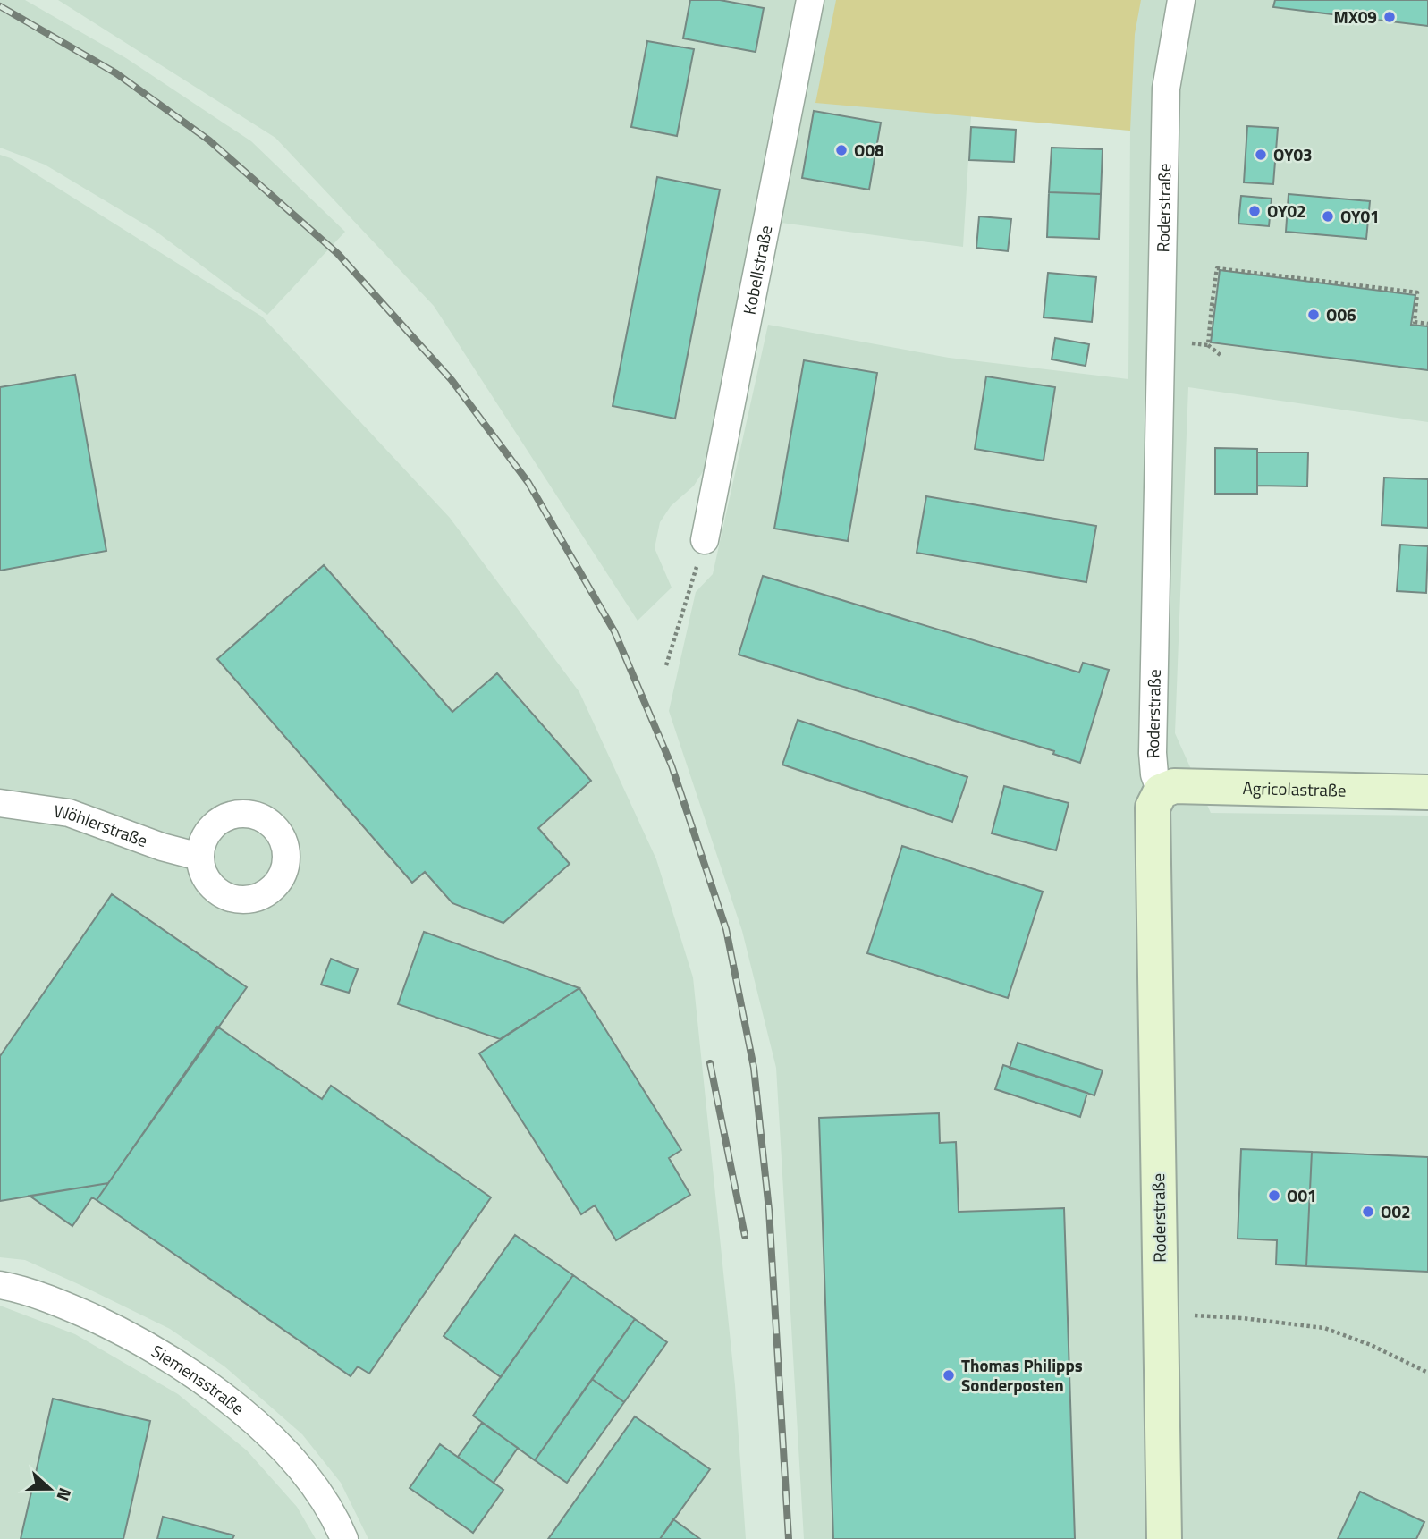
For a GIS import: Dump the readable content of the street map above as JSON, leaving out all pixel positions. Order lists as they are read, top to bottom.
{
  "streets": {
    "street": [
      "Roderstraße",
      "Kobellstraße",
      "Agricolastraße",
      "Wöhlerstraße",
      "Siemensstraße"
    ]
  },
  "crossings": [
    ["Roderstraße", "Agricolastraße"]
  ],
  "places": [
    "MX09",
    "O08",
    "OY03",
    "OY02",
    "OY01",
    "O06",
    "O01",
    "O02",
    "Thomas Philipps Sonderposten"
  ],
  "north": "right"
}
